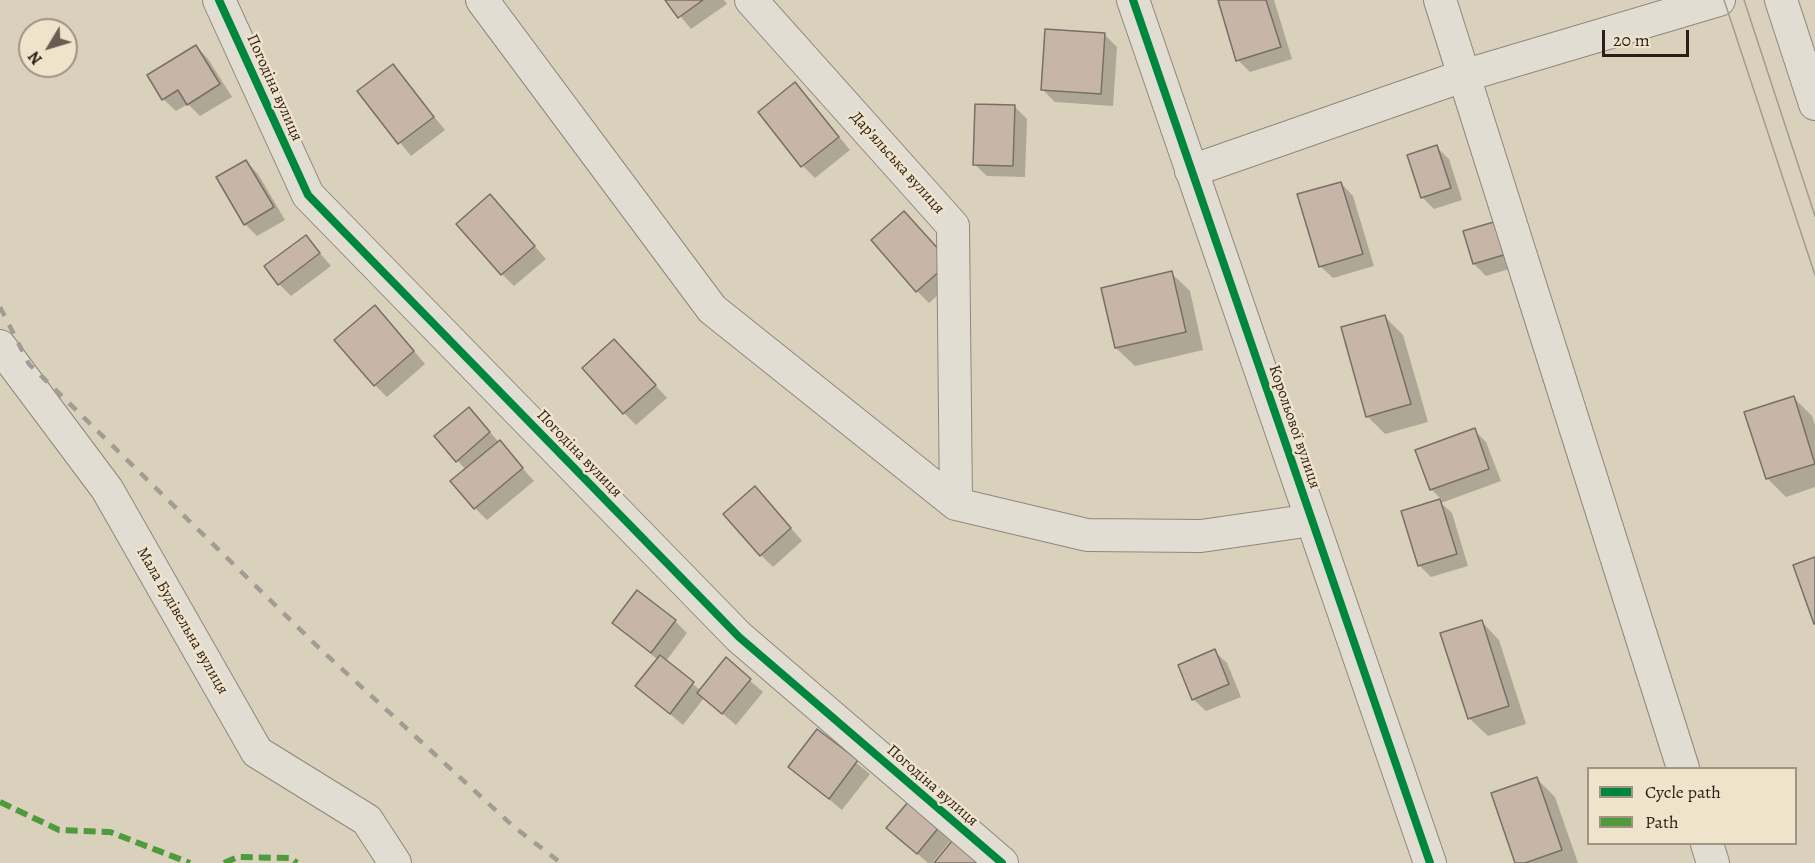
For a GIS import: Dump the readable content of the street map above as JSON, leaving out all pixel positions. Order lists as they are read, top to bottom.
{
  "streets": {
    "street": [
      "Погодіна вулиця",
      "Дар’яльська вулиця",
      "Корольової вулиця",
      "Мала Будівельна вулиця"
    ]
  },
  "legend": ["Cycle path", "Path"],
  "scale_bar": "20 m",
  "north": "bottom left"
}
